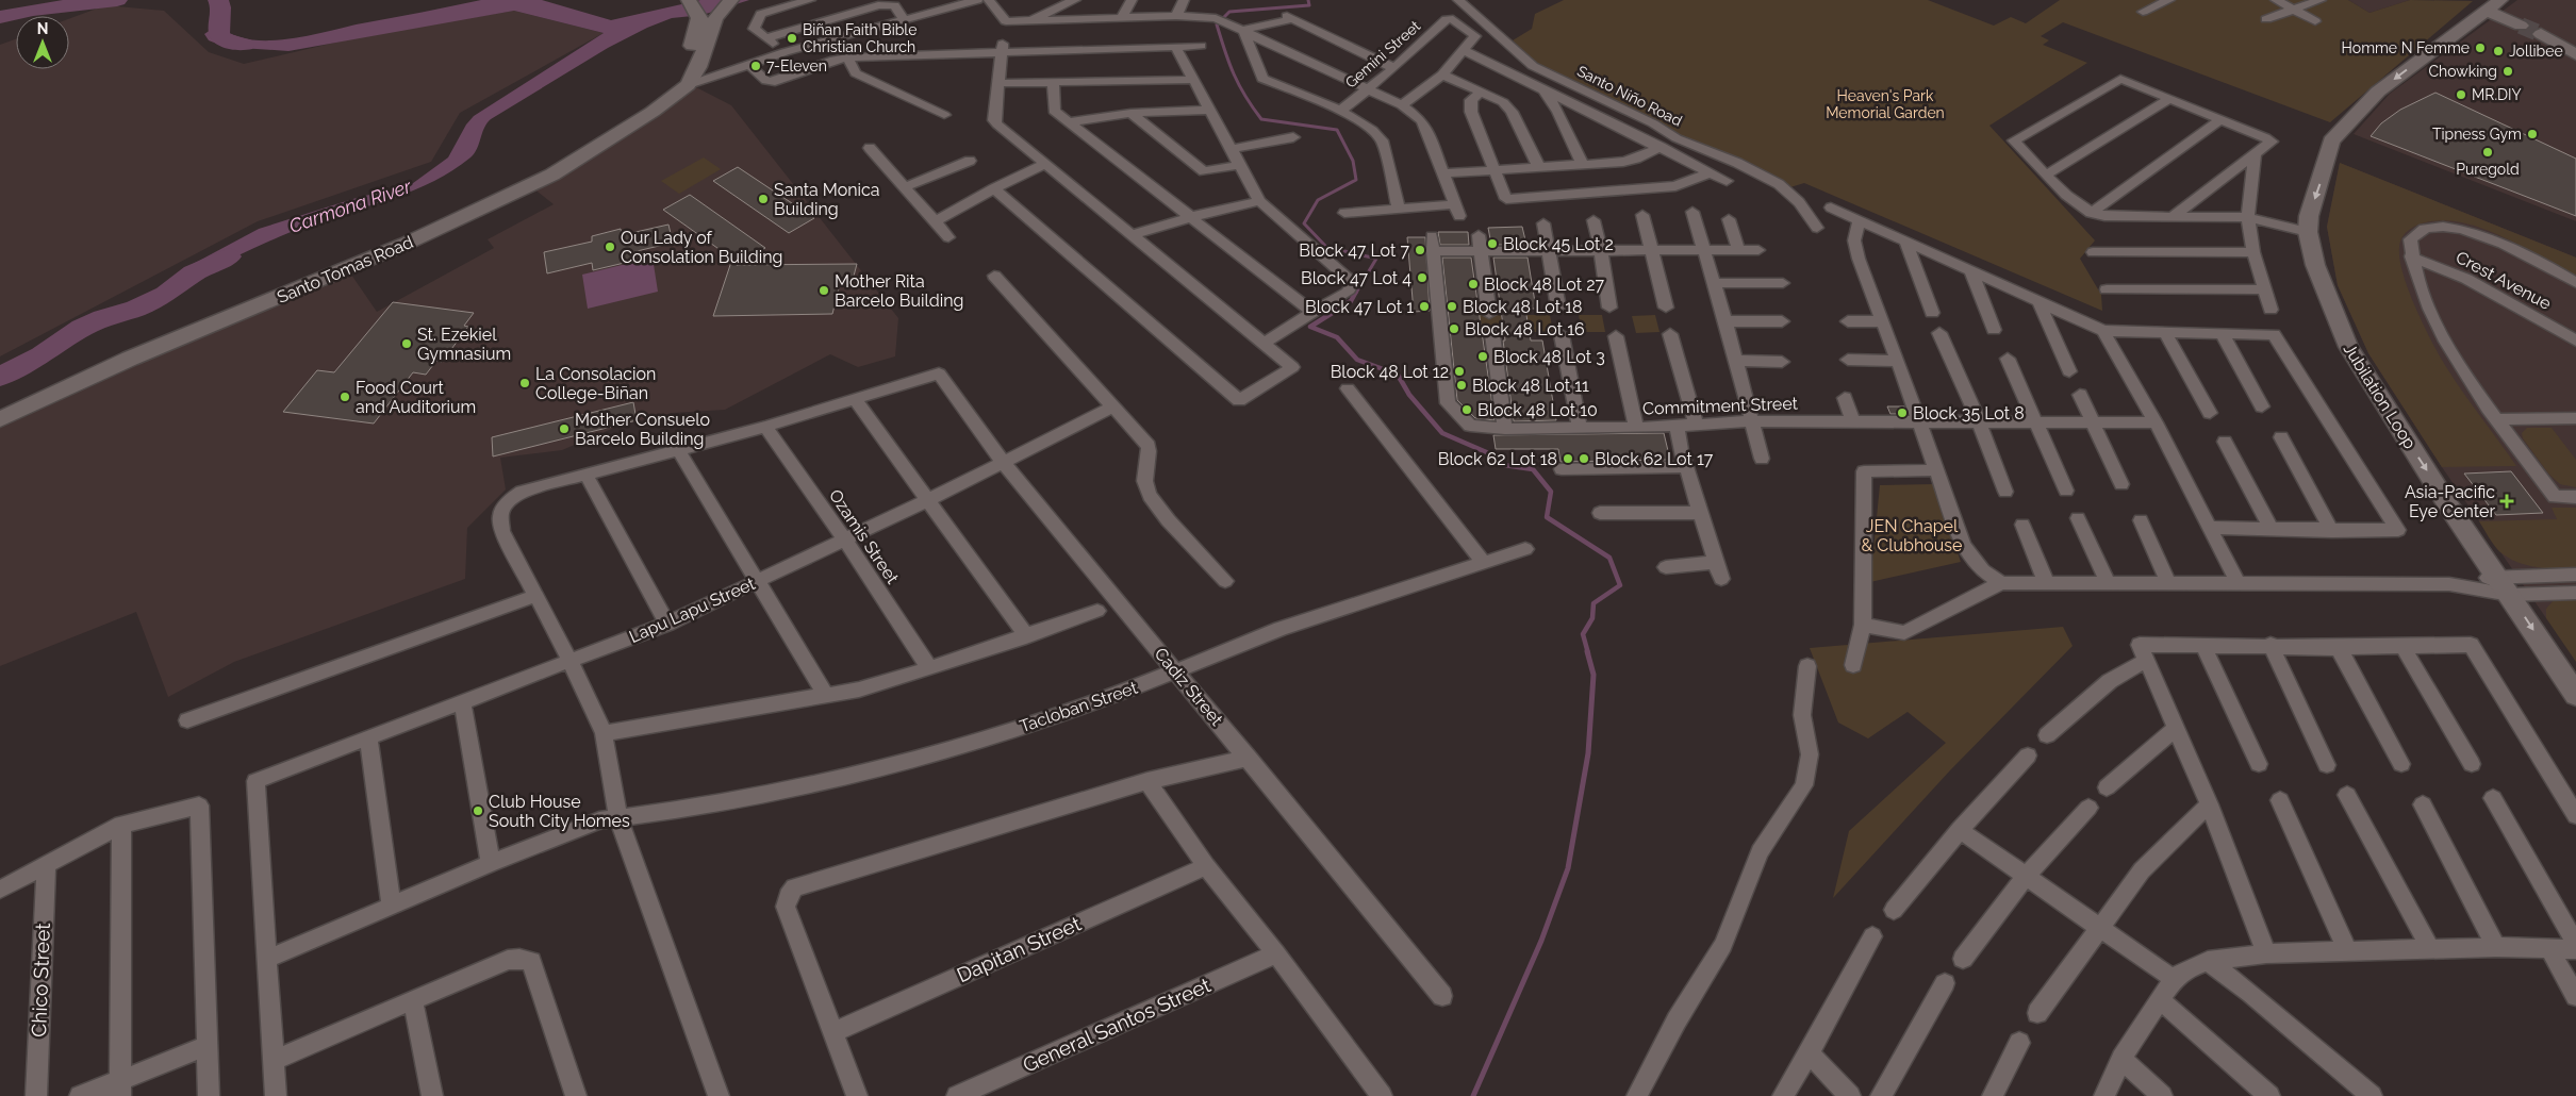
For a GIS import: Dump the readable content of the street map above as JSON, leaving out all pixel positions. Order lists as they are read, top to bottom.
{
  "streets": {
    "main road": ["Santo Tomas Road", "Jubilation Loop"],
    "street": [
      "Gemini Street",
      "Santo Niño Road",
      "Crest Avenue",
      "Commitment Street",
      "Ozamis Street",
      "Lapu Lapu Street",
      "Cadiz Street",
      "Tacloban Street",
      "Dapitan Street",
      "Chico Street",
      "General Santos Street"
    ]
  },
  "crossings": [
    ["Ozamis Street", "Lapu Lapu Street"],
    ["Lapu Lapu Street", "Cadiz Street"],
    ["Lapu Lapu Street", "Tacloban Street"],
    ["Cadiz Street", "Tacloban Street"]
  ],
  "one_way": ["Jubilation Loop"],
  "water": ["Carmona River"],
  "parks": ["Heaven's Park Memorial Garden", "JEN Chapel & Clubhouse"],
  "places": {
    "other": [
      "Biñan Faith Bible Christian Church",
      "Homme N Femme",
      "Jollibee",
      "7-Eleven",
      "Chowking",
      "MR.DIY",
      "Tipness Gym",
      "Puregold",
      "Santa Monica Building",
      "Block 45 Lot 2",
      "Our Lady of Consolation Building",
      "Block 47 Lot 7",
      "Block 47 Lot 4",
      "Block 48 Lot 27",
      "Mother Rita Barcelo Building",
      "Block 47 Lot 1",
      "Block 48 Lot 18",
      "Block 48 Lot 16",
      "St. Ezekiel Gymnasium",
      "Block 48 Lot 3",
      "Block 48 Lot 12",
      "La Consolacion College-Biñan",
      "Block 48 Lot 11",
      "Food Court and Auditorium",
      "Block 48 Lot 10",
      "Block 35 Lot 8",
      "Mother Consuelo Barcelo Building",
      "Block 62 Lot 18",
      "Block 62 Lot 17",
      "Club House South City Homes"
    ],
    "health": ["Asia-Pacific Eye Center"]
  },
  "north": "top"
}
